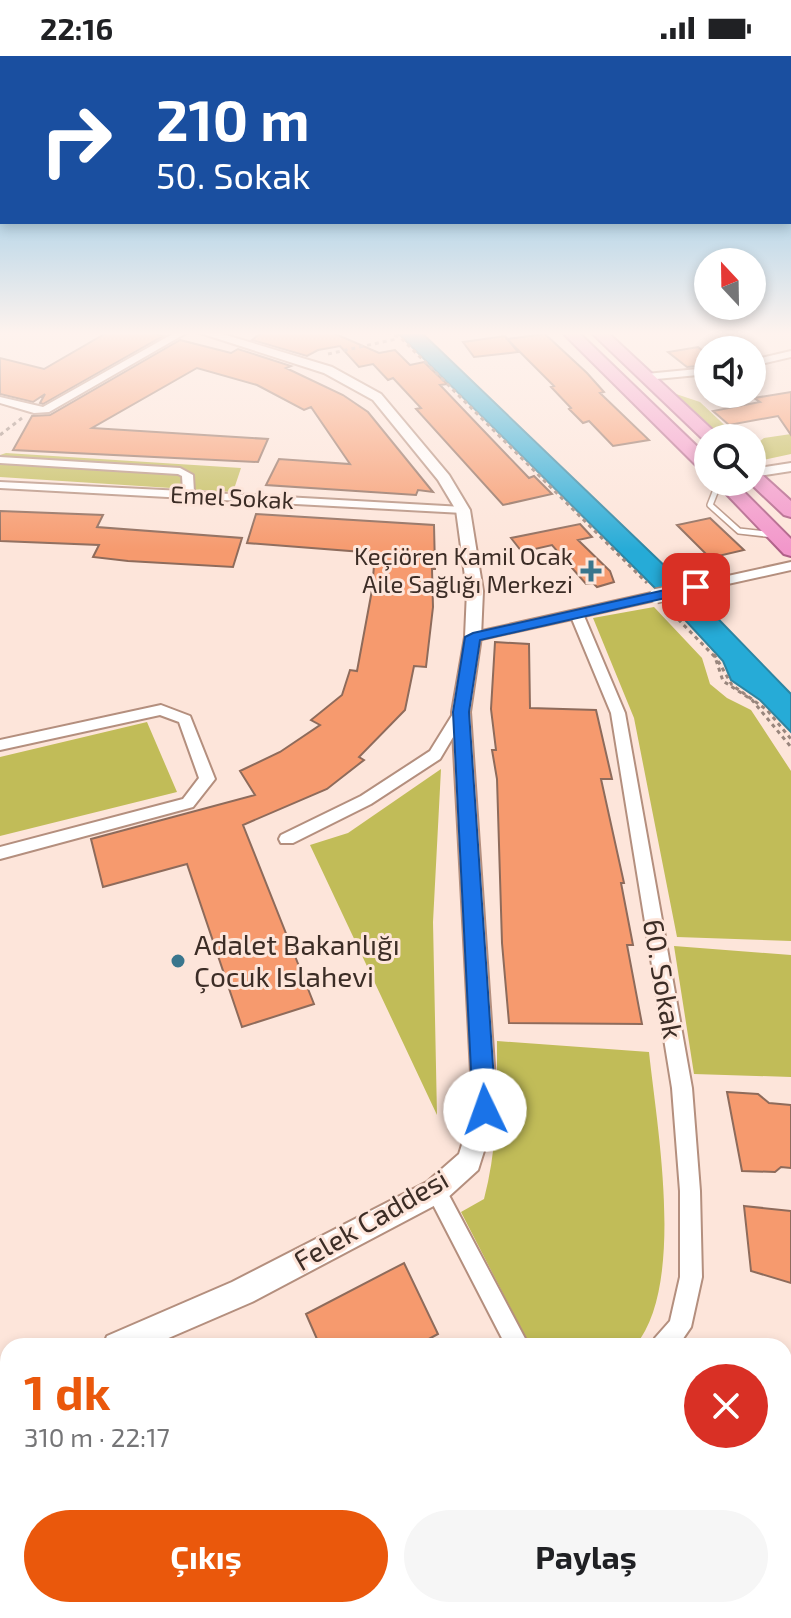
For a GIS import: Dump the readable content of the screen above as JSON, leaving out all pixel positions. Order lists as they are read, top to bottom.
{
  "streets": {
    "street": ["Emel Sokak", "60. Sokak", "Felek Caddesi"]
  },
  "crossings": [
    ["Emel Sokak", "Felek Caddesi"]
  ],
  "places": {
    "health": ["Keçiören Kamil Ocak Aile Sağlığı Merkezi"],
    "other": ["Adalet Bakanlığı Çocuk Islahevi"]
  },
  "north": "top",
  "page": {
    "status": "22:16",
    "turn": ["210 m", "50. Sokak"],
    "heading": ["1 dk", "310 m · 22:17"],
    "buttons": ["Çıkış", "Paylaş"]
  }
}
